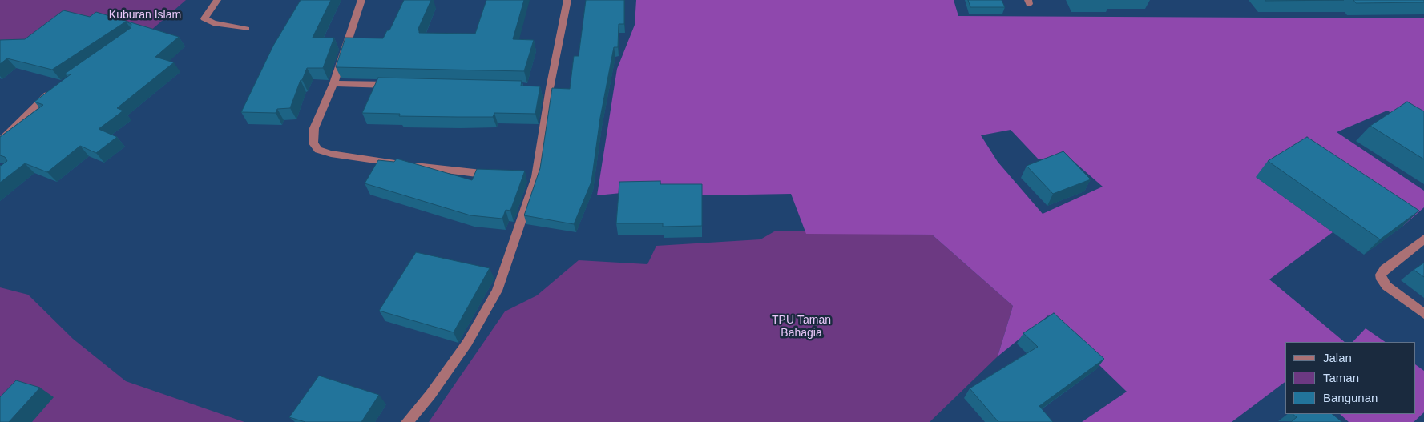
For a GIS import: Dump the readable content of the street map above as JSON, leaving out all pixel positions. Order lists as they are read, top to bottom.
{
  "parks": ["Kuburan Islam", "TPU Taman Bahagia"],
  "legend": ["Jalan", "Taman", "Bangunan"]
}
